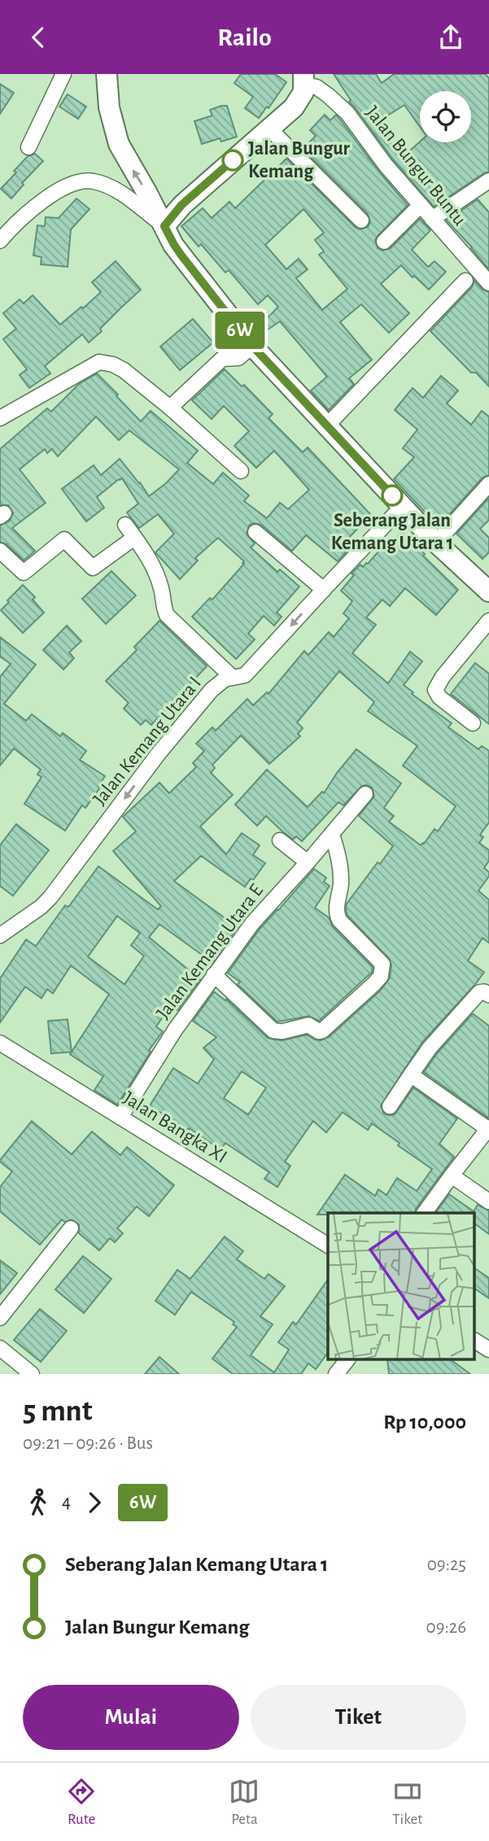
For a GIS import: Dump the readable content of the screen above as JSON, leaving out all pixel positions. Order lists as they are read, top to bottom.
{
  "streets": {
    "street": [
      "Jalan Bungur Buntu",
      "Jalan Kemang Utara I",
      "Jalan Kemang Utara E",
      "Jalan Bangka XI"
    ]
  },
  "crossings": [
    ["Jalan Kemang Utara E", "Jalan Bangka XI"]
  ],
  "one_way": ["Jalan Kemang Utara I"],
  "places": ["Jalan Bungur Kemang", "Seberang Jalan Kemang Utara 1"],
  "lines": ["bus line 6W"],
  "page": {
    "header": "Railo",
    "on_map": "6W",
    "heading": ["5 mnt", "09:21 – 09:26 · Bus", "Rp 10,000"],
    "legs": ["4", "6W"],
    "list": [
      {
        "name": "Seberang Jalan Kemang Utara 1",
        "value": "09:25"
      },
      {
        "name": "Jalan Bungur Kemang",
        "value": "09:26"
      }
    ],
    "buttons": ["Mulai", "Tiket"],
    "tabs": ["Rute", "Peta", "Tiket"]
  }
}
